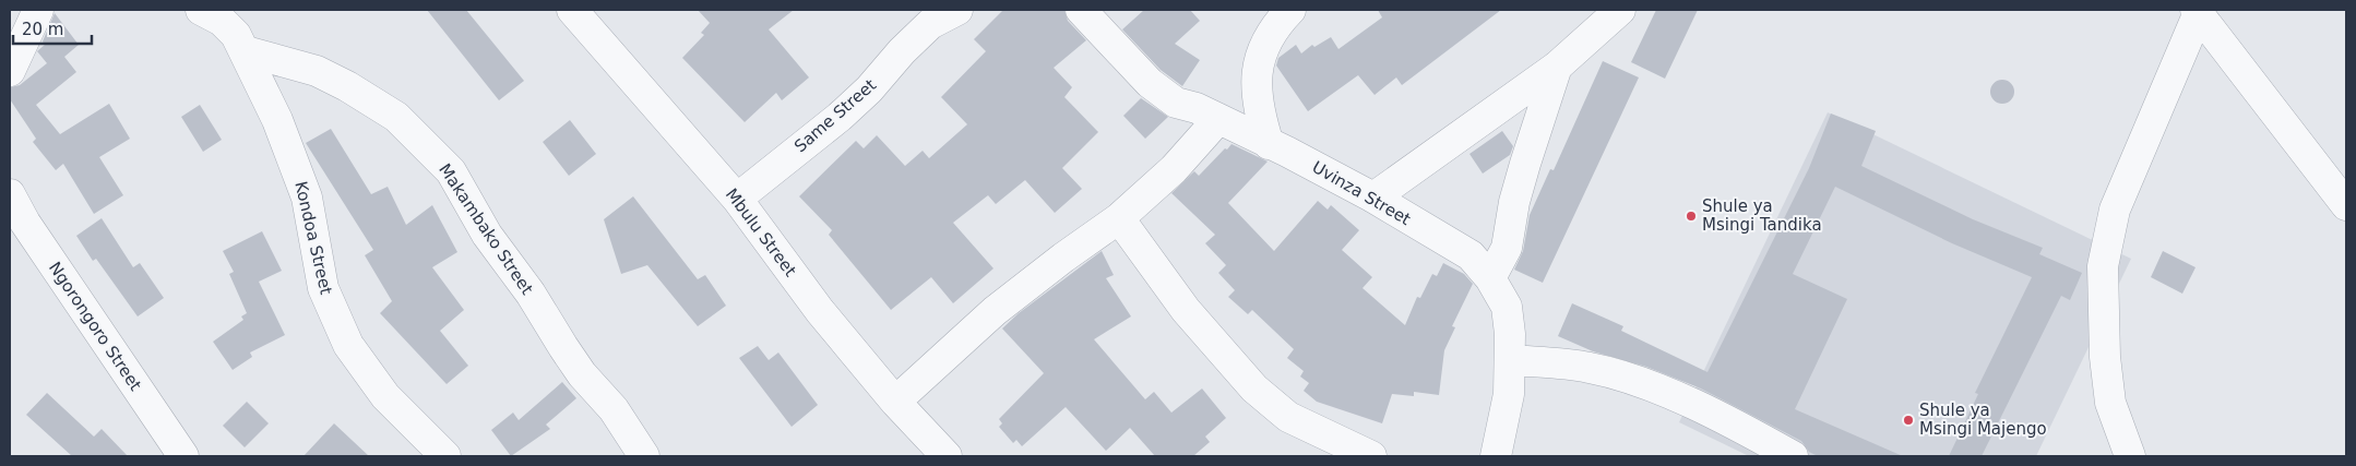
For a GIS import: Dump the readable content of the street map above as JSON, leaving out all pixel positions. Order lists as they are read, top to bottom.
{
  "streets": {
    "street": [
      "Same Street",
      "Uvinza Street",
      "Makambako Street",
      "Mbulu Street",
      "Kondoa Street",
      "Ngorongoro Street"
    ]
  },
  "crossings": [
    ["Same Street", "Mbulu Street"],
    ["Makambako Street", "Kondoa Street"]
  ],
  "places": ["Shule ya Msingi Tandika", "Shule ya Msingi Majengo"],
  "scale_bar": "20 m"
}
